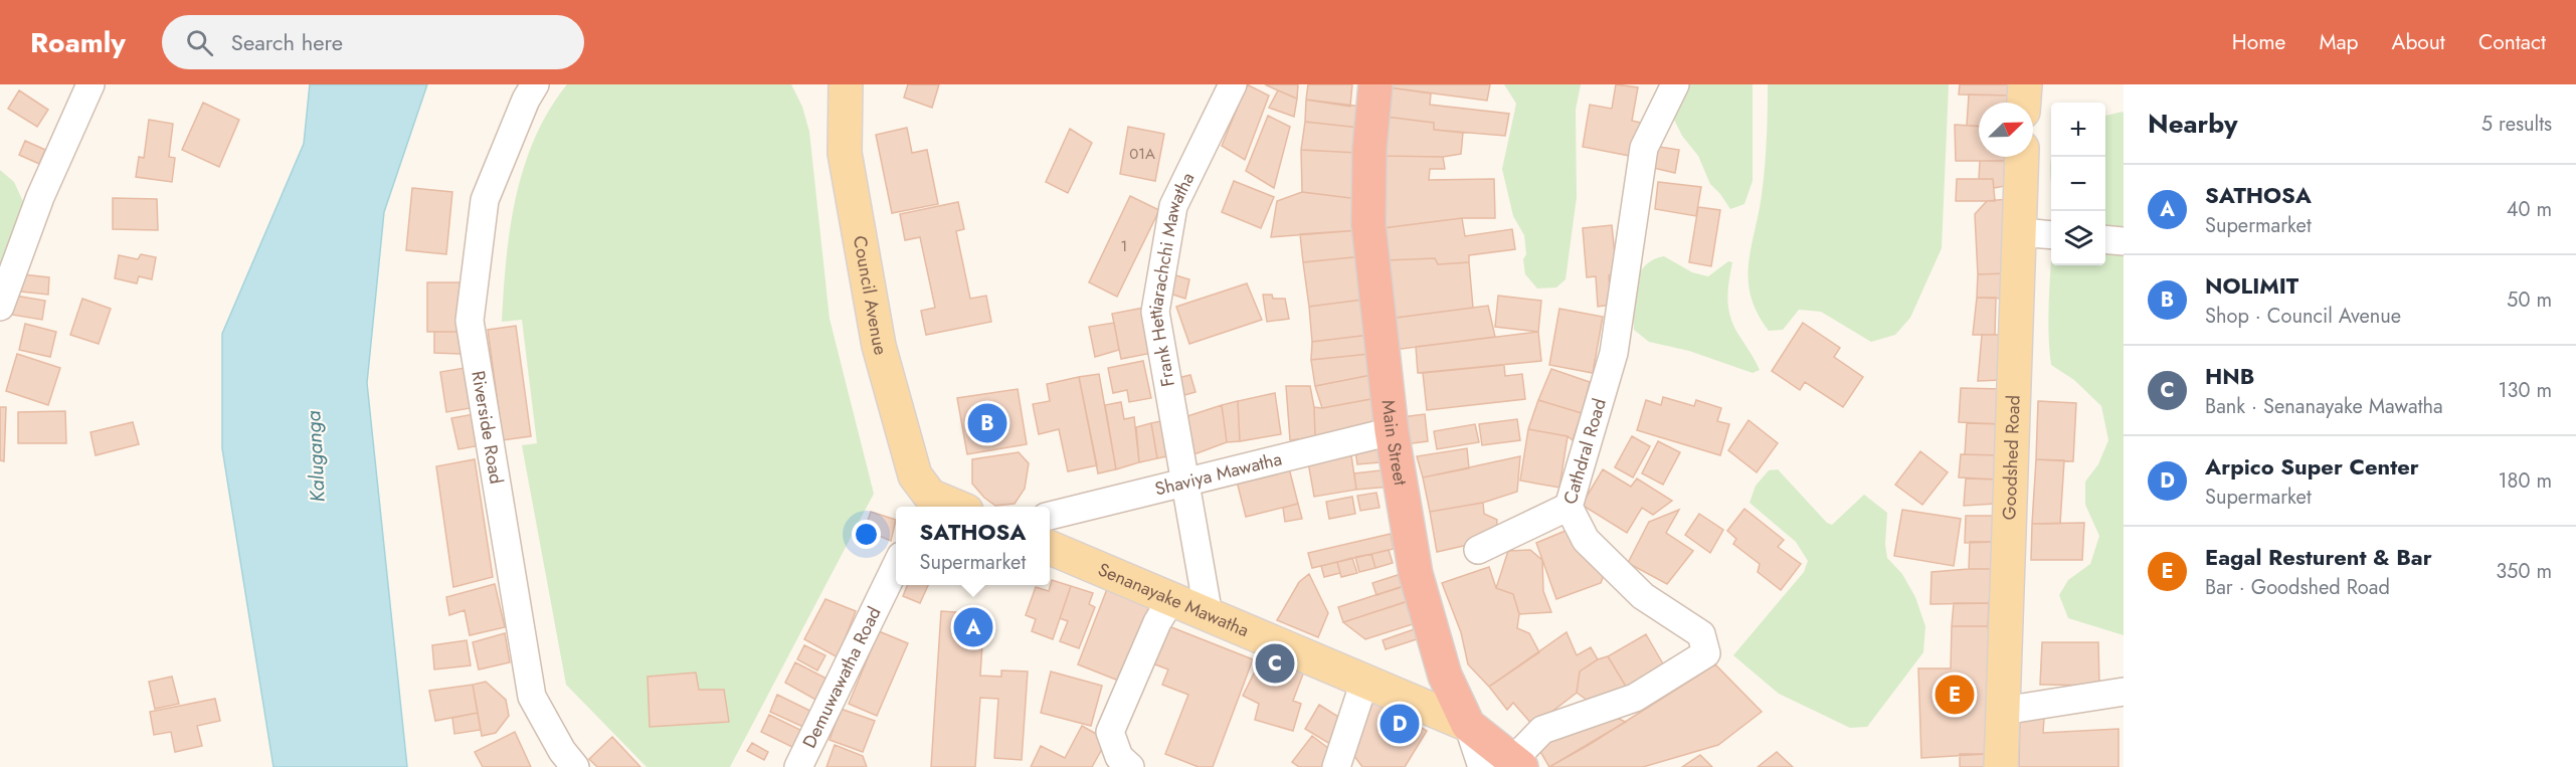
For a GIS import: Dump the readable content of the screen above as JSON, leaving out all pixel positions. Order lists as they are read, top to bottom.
{
  "streets": {
    "highway": ["Main Street"],
    "main road": ["Council Avenue", "Goodshed Road", "Senanayake Mawatha"],
    "street": [
      "Frank Hettiarachchi Mawatha",
      "Riverside Road",
      "Cathdral Road",
      "Shaviya Mawatha",
      "Demuwawatha Road"
    ]
  },
  "crossings": [
    ["Frank Hettiarachchi Mawatha", "Shaviya Mawatha"],
    ["Frank Hettiarachchi Mawatha", "Senanayake Mawatha"],
    ["Main Street", "Cathdral Road"],
    ["Main Street", "Shaviya Mawatha"],
    ["Main Street", "Senanayake Mawatha"]
  ],
  "water": ["Kaluganga"],
  "house_numbers": ["01A", "1"],
  "north": "top right",
  "page": {
    "header": "Roamly",
    "search": "Search here",
    "nav": [
      "Home",
      "Map",
      "About",
      "Contact"
    ],
    "heading": ["Nearby", "5 results"],
    "map_buttons": ["+", "−"],
    "list": [
      {
        "mark": "A",
        "name": "SATHOSA",
        "note": "Supermarket",
        "value": "40 m"
      },
      {
        "mark": "B",
        "name": "NOLIMIT",
        "note": "Shop · Council Avenue",
        "value": "50 m"
      },
      {
        "mark": "C",
        "name": "HNB",
        "note": "Bank · Senanayake Mawatha",
        "value": "130 m"
      },
      {
        "mark": "D",
        "name": "Arpico Super Center",
        "note": "Supermarket",
        "value": "180 m"
      },
      {
        "mark": "E",
        "name": "Eagal Resturent & Bar",
        "note": "Bar · Goodshed Road",
        "value": "350 m"
      }
    ],
    "pins": [
      "B",
      "A",
      "C",
      "E",
      "D"
    ],
    "popup": ["SATHOSA", "Supermarket"]
  }
}
